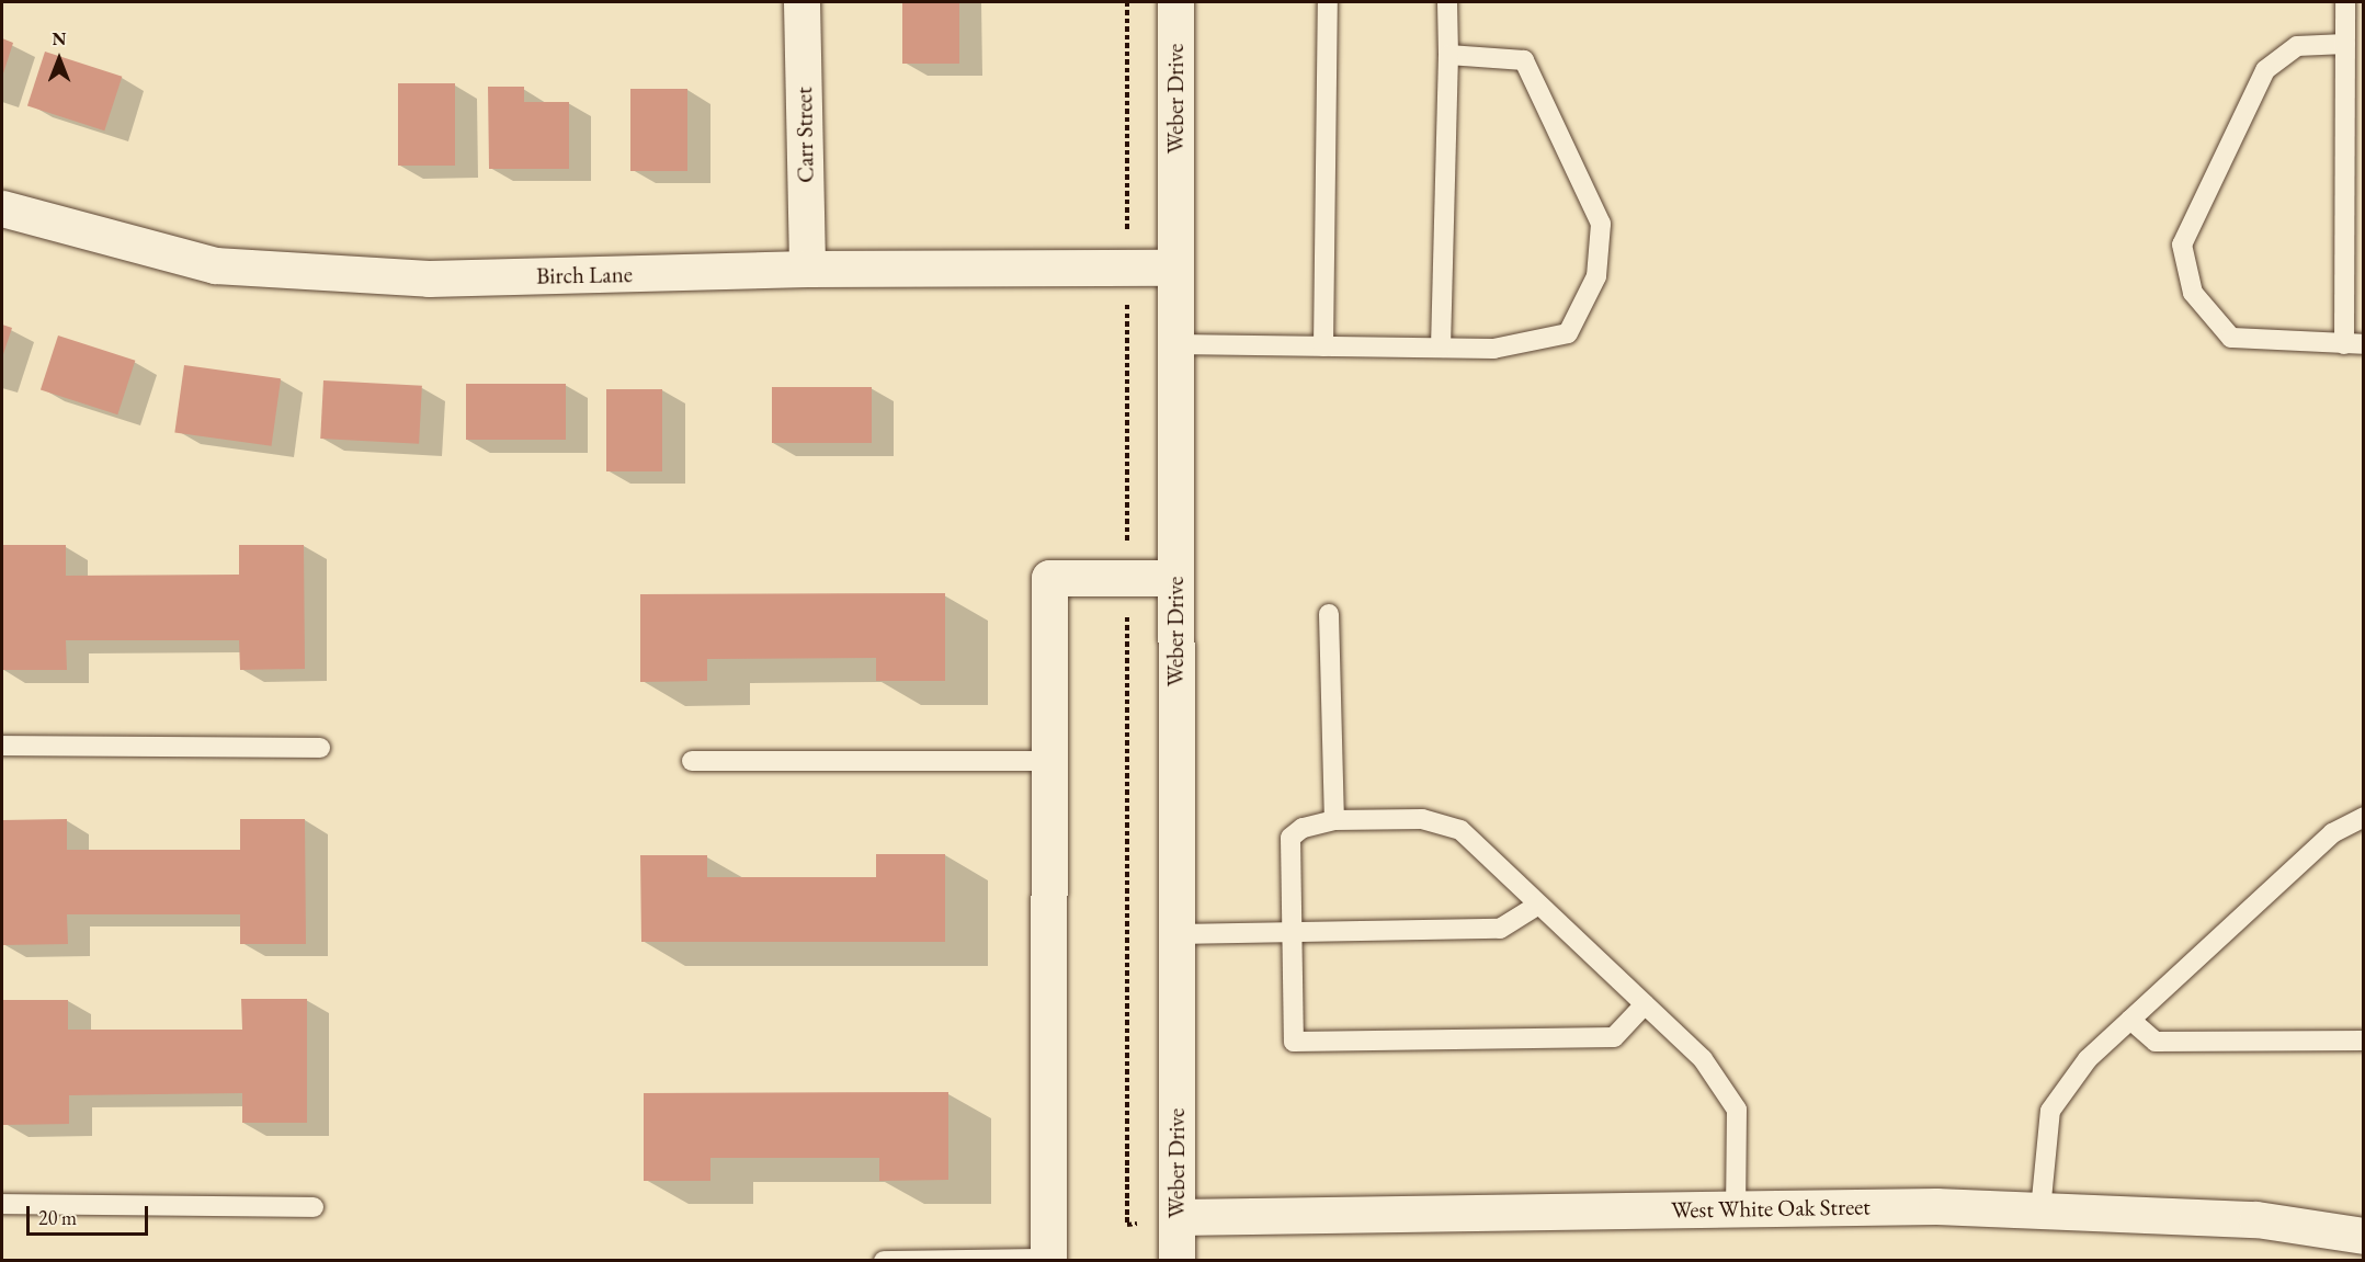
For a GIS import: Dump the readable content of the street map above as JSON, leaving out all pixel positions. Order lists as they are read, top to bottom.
{
  "streets": {
    "street": [
      "Weber Drive",
      "Carr Street",
      "Birch Lane",
      "West White Oak Street"
    ]
  },
  "crossings": [
    ["Weber Drive", "Birch Lane"],
    ["Weber Drive", "West White Oak Street"],
    ["Carr Street", "Birch Lane"]
  ],
  "scale_bar": "20 m",
  "north": "top"
}
